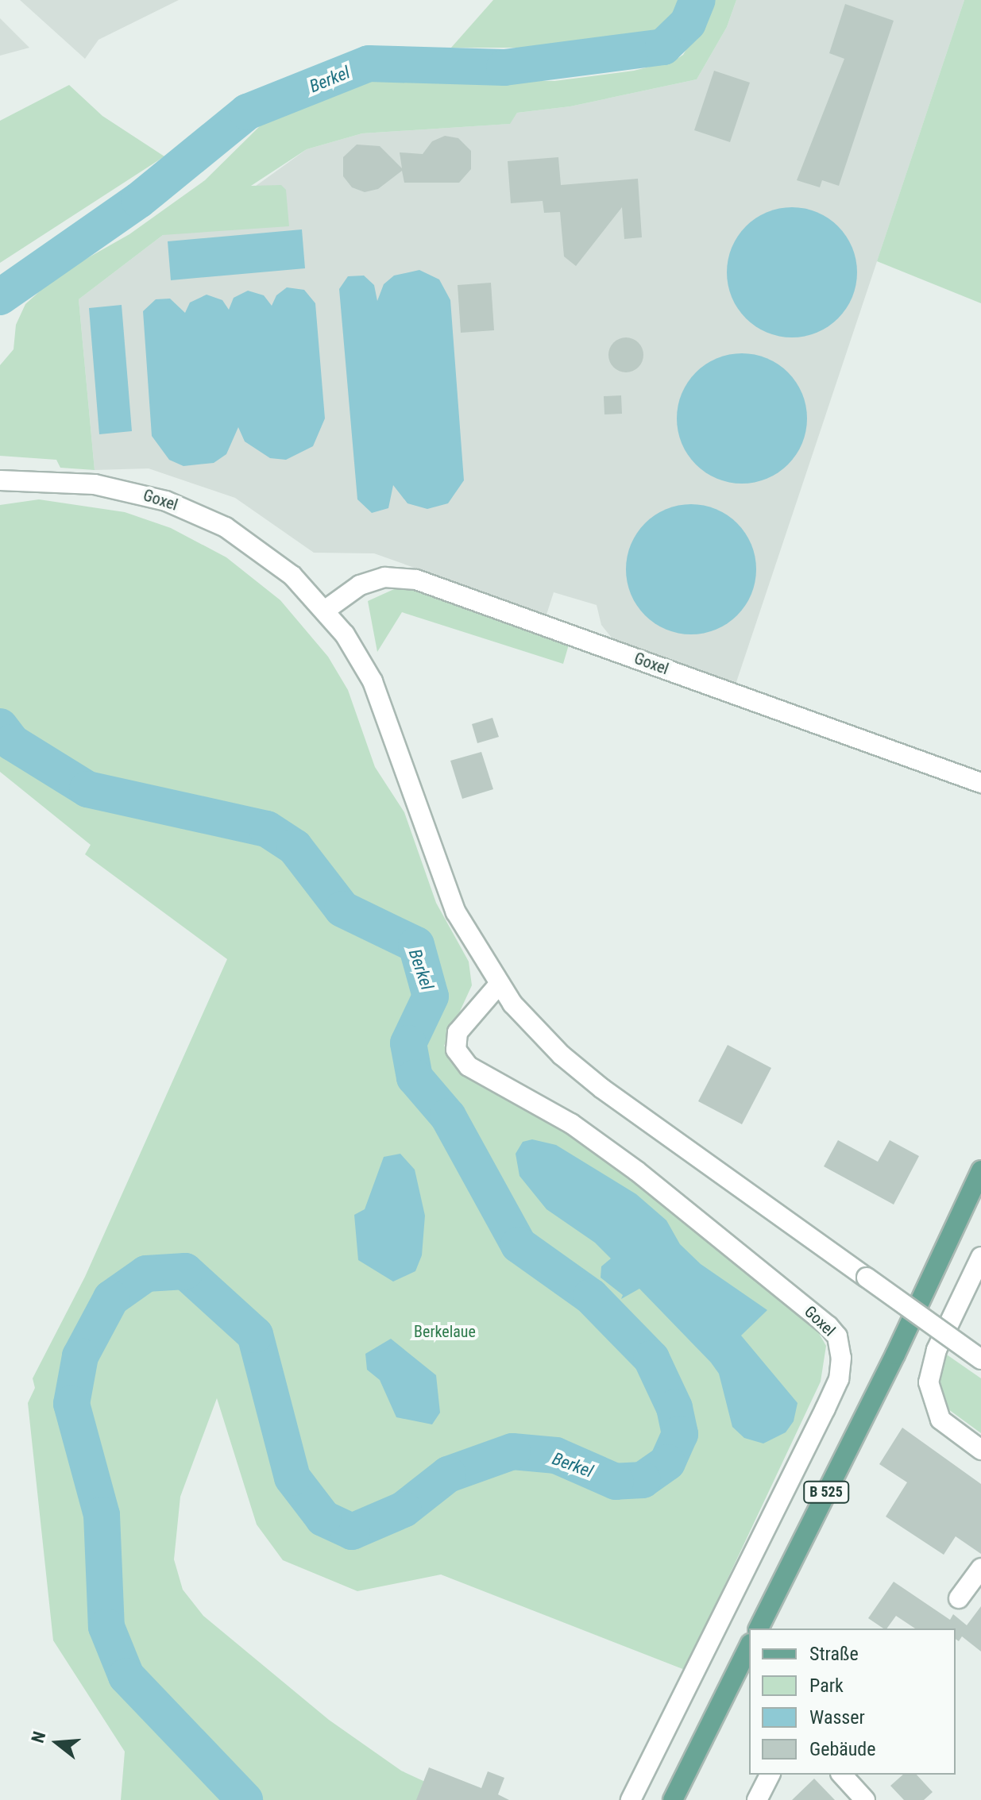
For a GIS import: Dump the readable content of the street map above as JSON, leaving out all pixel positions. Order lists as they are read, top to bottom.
{
  "streets": {
    "main road": ["B 525"],
    "street": ["Goxel"]
  },
  "water": ["Berkel"],
  "parks": ["Berkelaue"],
  "legend": [
    "Straße",
    "Park",
    "Wasser",
    "Gebäude"
  ],
  "north": "left"
}
